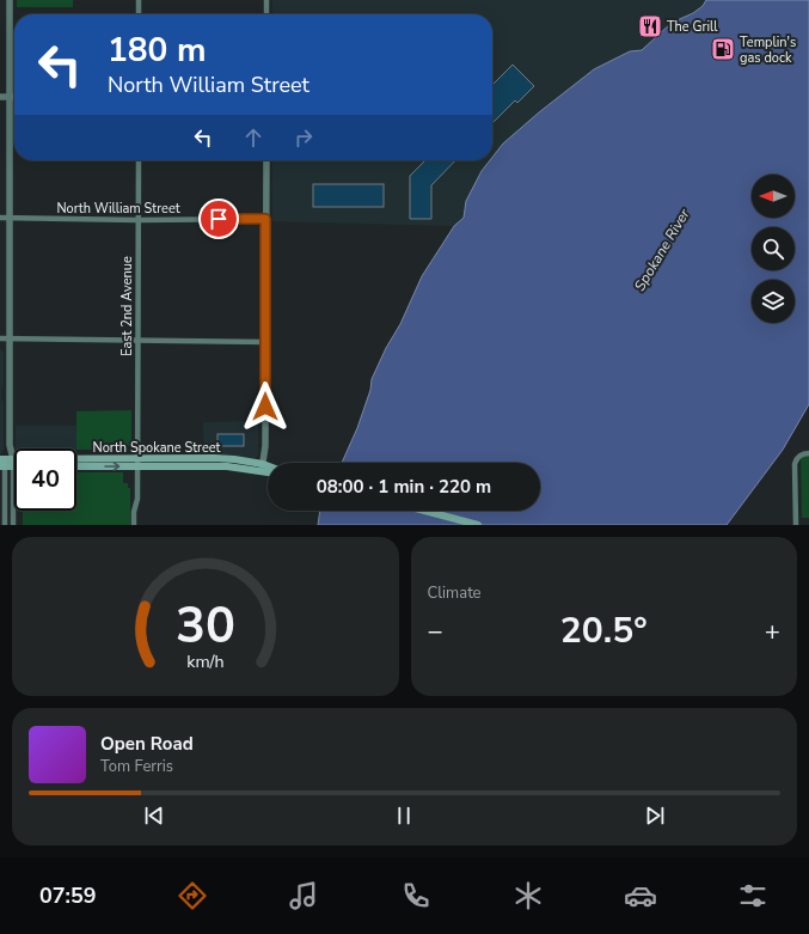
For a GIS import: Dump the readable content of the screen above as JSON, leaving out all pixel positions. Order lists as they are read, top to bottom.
{
  "streets": {
    "main road": ["North Spokane Street"],
    "street": ["North William Street", "East 2nd Avenue"]
  },
  "crossings": [
    ["North William Street", "East 2nd Avenue"],
    ["East 2nd Avenue", "North Spokane Street"]
  ],
  "water": ["Spokane River"],
  "places": {
    "restaurant": ["The Grill"],
    "fuel station": ["Templin's gas dock"]
  },
  "north": "left",
  "page": {
    "turn": ["180 m", "North William Street"],
    "limit": "40",
    "trip": "08:00 · 1 min · 220 m",
    "tile": "Climate",
    "heat": ["−", "20.5°", "+"],
    "song": ["Open Road", "Tom Ferris"],
    "tabs": "07:59",
    "gauge": ["30", "km/h"]
  }
}
